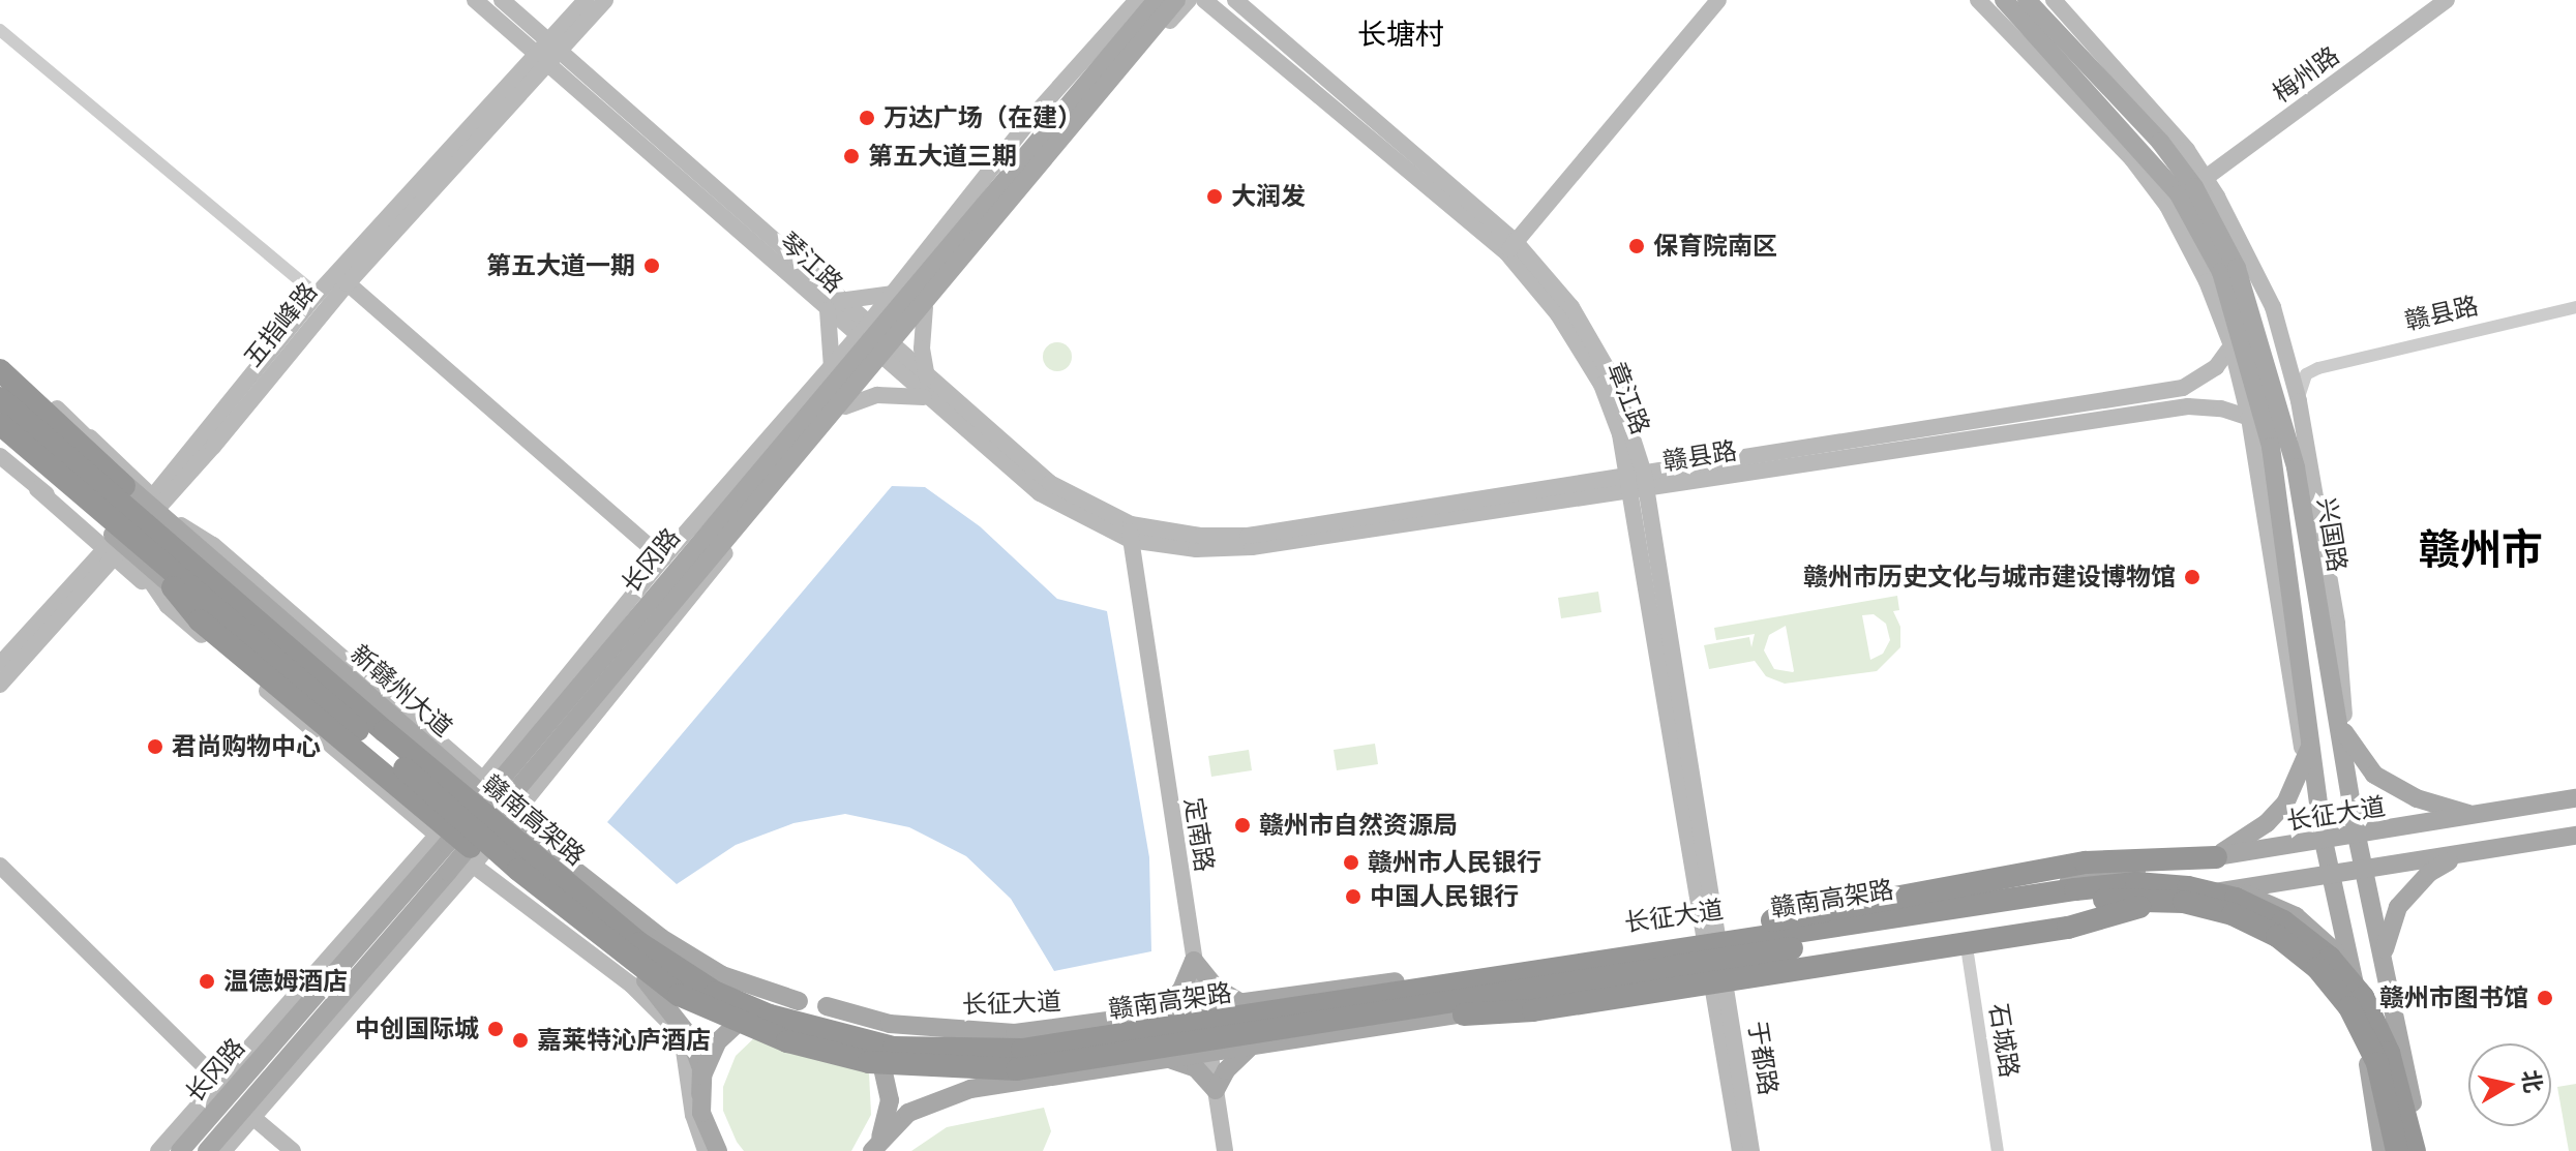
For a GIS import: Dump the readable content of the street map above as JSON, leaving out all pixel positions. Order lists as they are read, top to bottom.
{
  "streets": {
    "highway": ["赣南高架路"],
    "main road": [
      "兴国路",
      "长冈路",
      "新赣州大道",
      "长征大道"
    ],
    "street": [
      "梅州路",
      "琴江路",
      "赣县路",
      "五指峰路",
      "章江路",
      "定南路",
      "石城路",
      "于都路"
    ]
  },
  "crossings": [
    ["梅州路", "兴国路"],
    ["琴江路", "赣县路"],
    ["琴江路", "五指峰路"],
    ["琴江路", "长冈路"],
    ["琴江路", "定南路"],
    ["赣县路", "章江路"],
    ["赣县路", "兴国路"],
    ["赣县路", "定南路"],
    ["五指峰路", "新赣州大道"],
    ["章江路", "长征大道"],
    ["章江路", "于都路"],
    ["兴国路", "长征大道"],
    ["长冈路", "新赣州大道"],
    ["长冈路", "赣南高架路"],
    ["新赣州大道", "长征大道"],
    ["新赣州大道", "赣南高架路"],
    ["长征大道", "定南路"]
  ],
  "districts": ["长塘村", "赣州市"],
  "places": [
    "万达广场（在建）",
    "第五大道三期",
    "大润发",
    "保育院南区",
    "第五大道一期",
    "赣州市历史文化与城市建设博物馆",
    "君尚购物中心",
    "赣州市自然资源局",
    "赣州市人民银行",
    "中国人民银行",
    "温德姆酒店",
    "赣州市图书馆",
    "中创国际城",
    "嘉莱特沁庐酒店"
  ],
  "north": "right"
}
